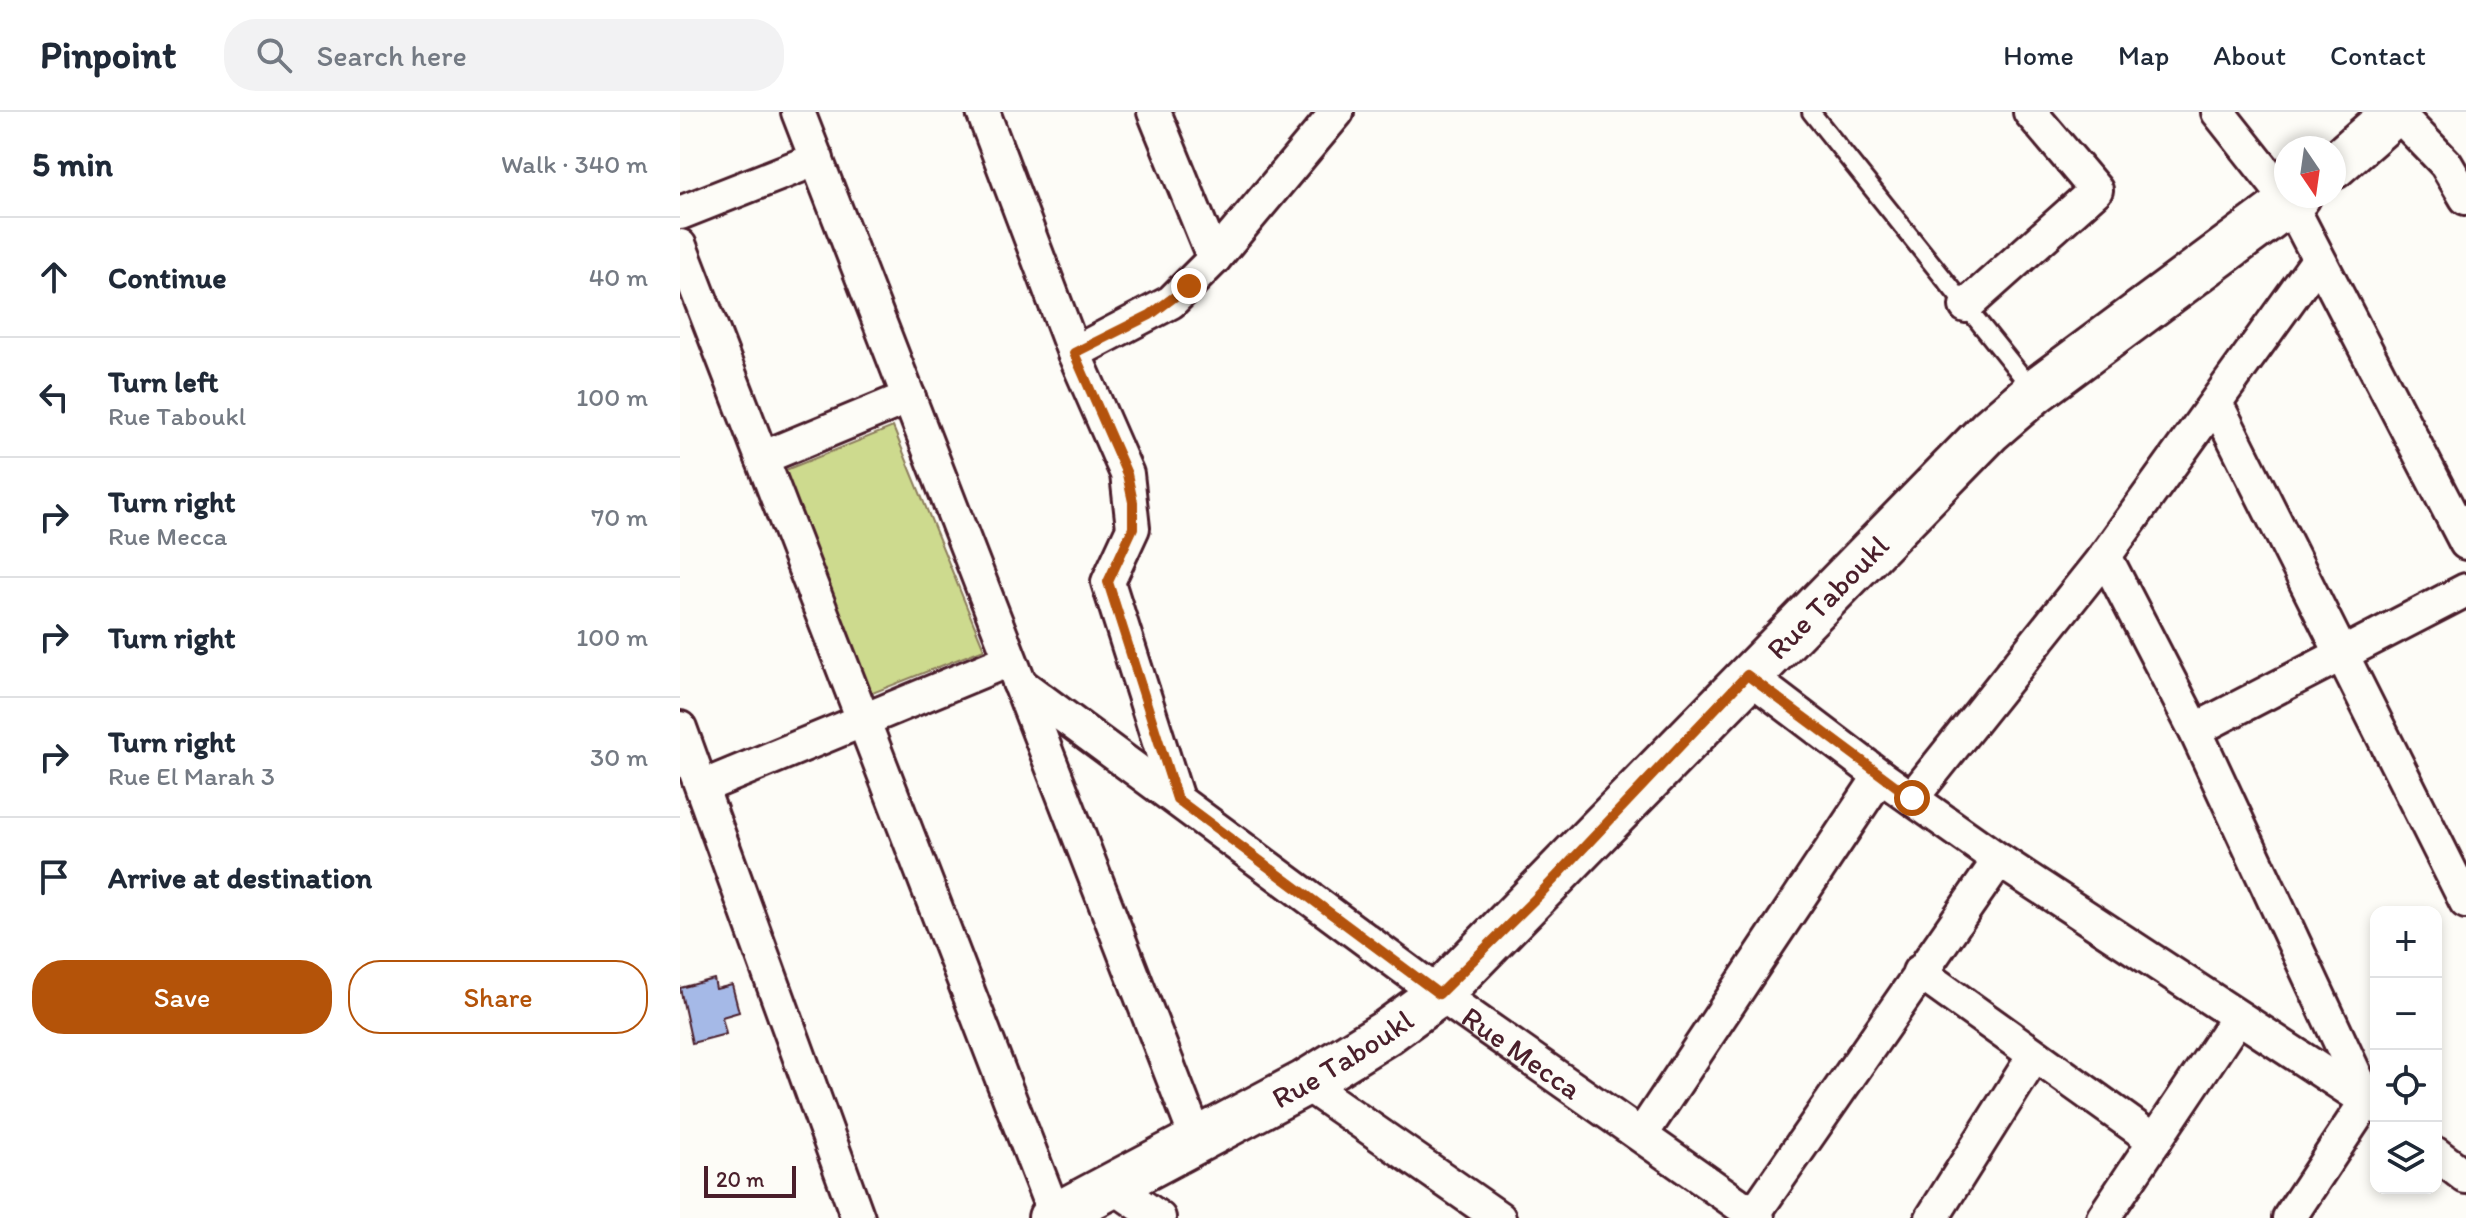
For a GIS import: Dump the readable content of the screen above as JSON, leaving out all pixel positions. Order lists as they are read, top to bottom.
{
  "streets": {
    "street": ["Rue Taboukl", "Rue Mecca"]
  },
  "crossings": [
    ["Rue Taboukl", "Rue Mecca"]
  ],
  "scale_bar": "20 m",
  "north": "bottom",
  "page": {
    "header": "Pinpoint",
    "search": "Search here",
    "nav": [
      "Home",
      "Map",
      "About",
      "Contact"
    ],
    "heading": ["5 min", "Walk · 340 m"],
    "list": [
      ["Continue", "40 m"],
      ["Turn left", "Rue Taboukl", "100 m"],
      ["Turn right", "Rue Mecca", "70 m"],
      ["Turn right", "100 m"],
      ["Turn right", "Rue El Marah 3", "30 m"],
      "Arrive at destination"
    ],
    "map_buttons": ["+", "−"],
    "buttons": ["Save", "Share"],
    "scale": "20 m"
  }
}
